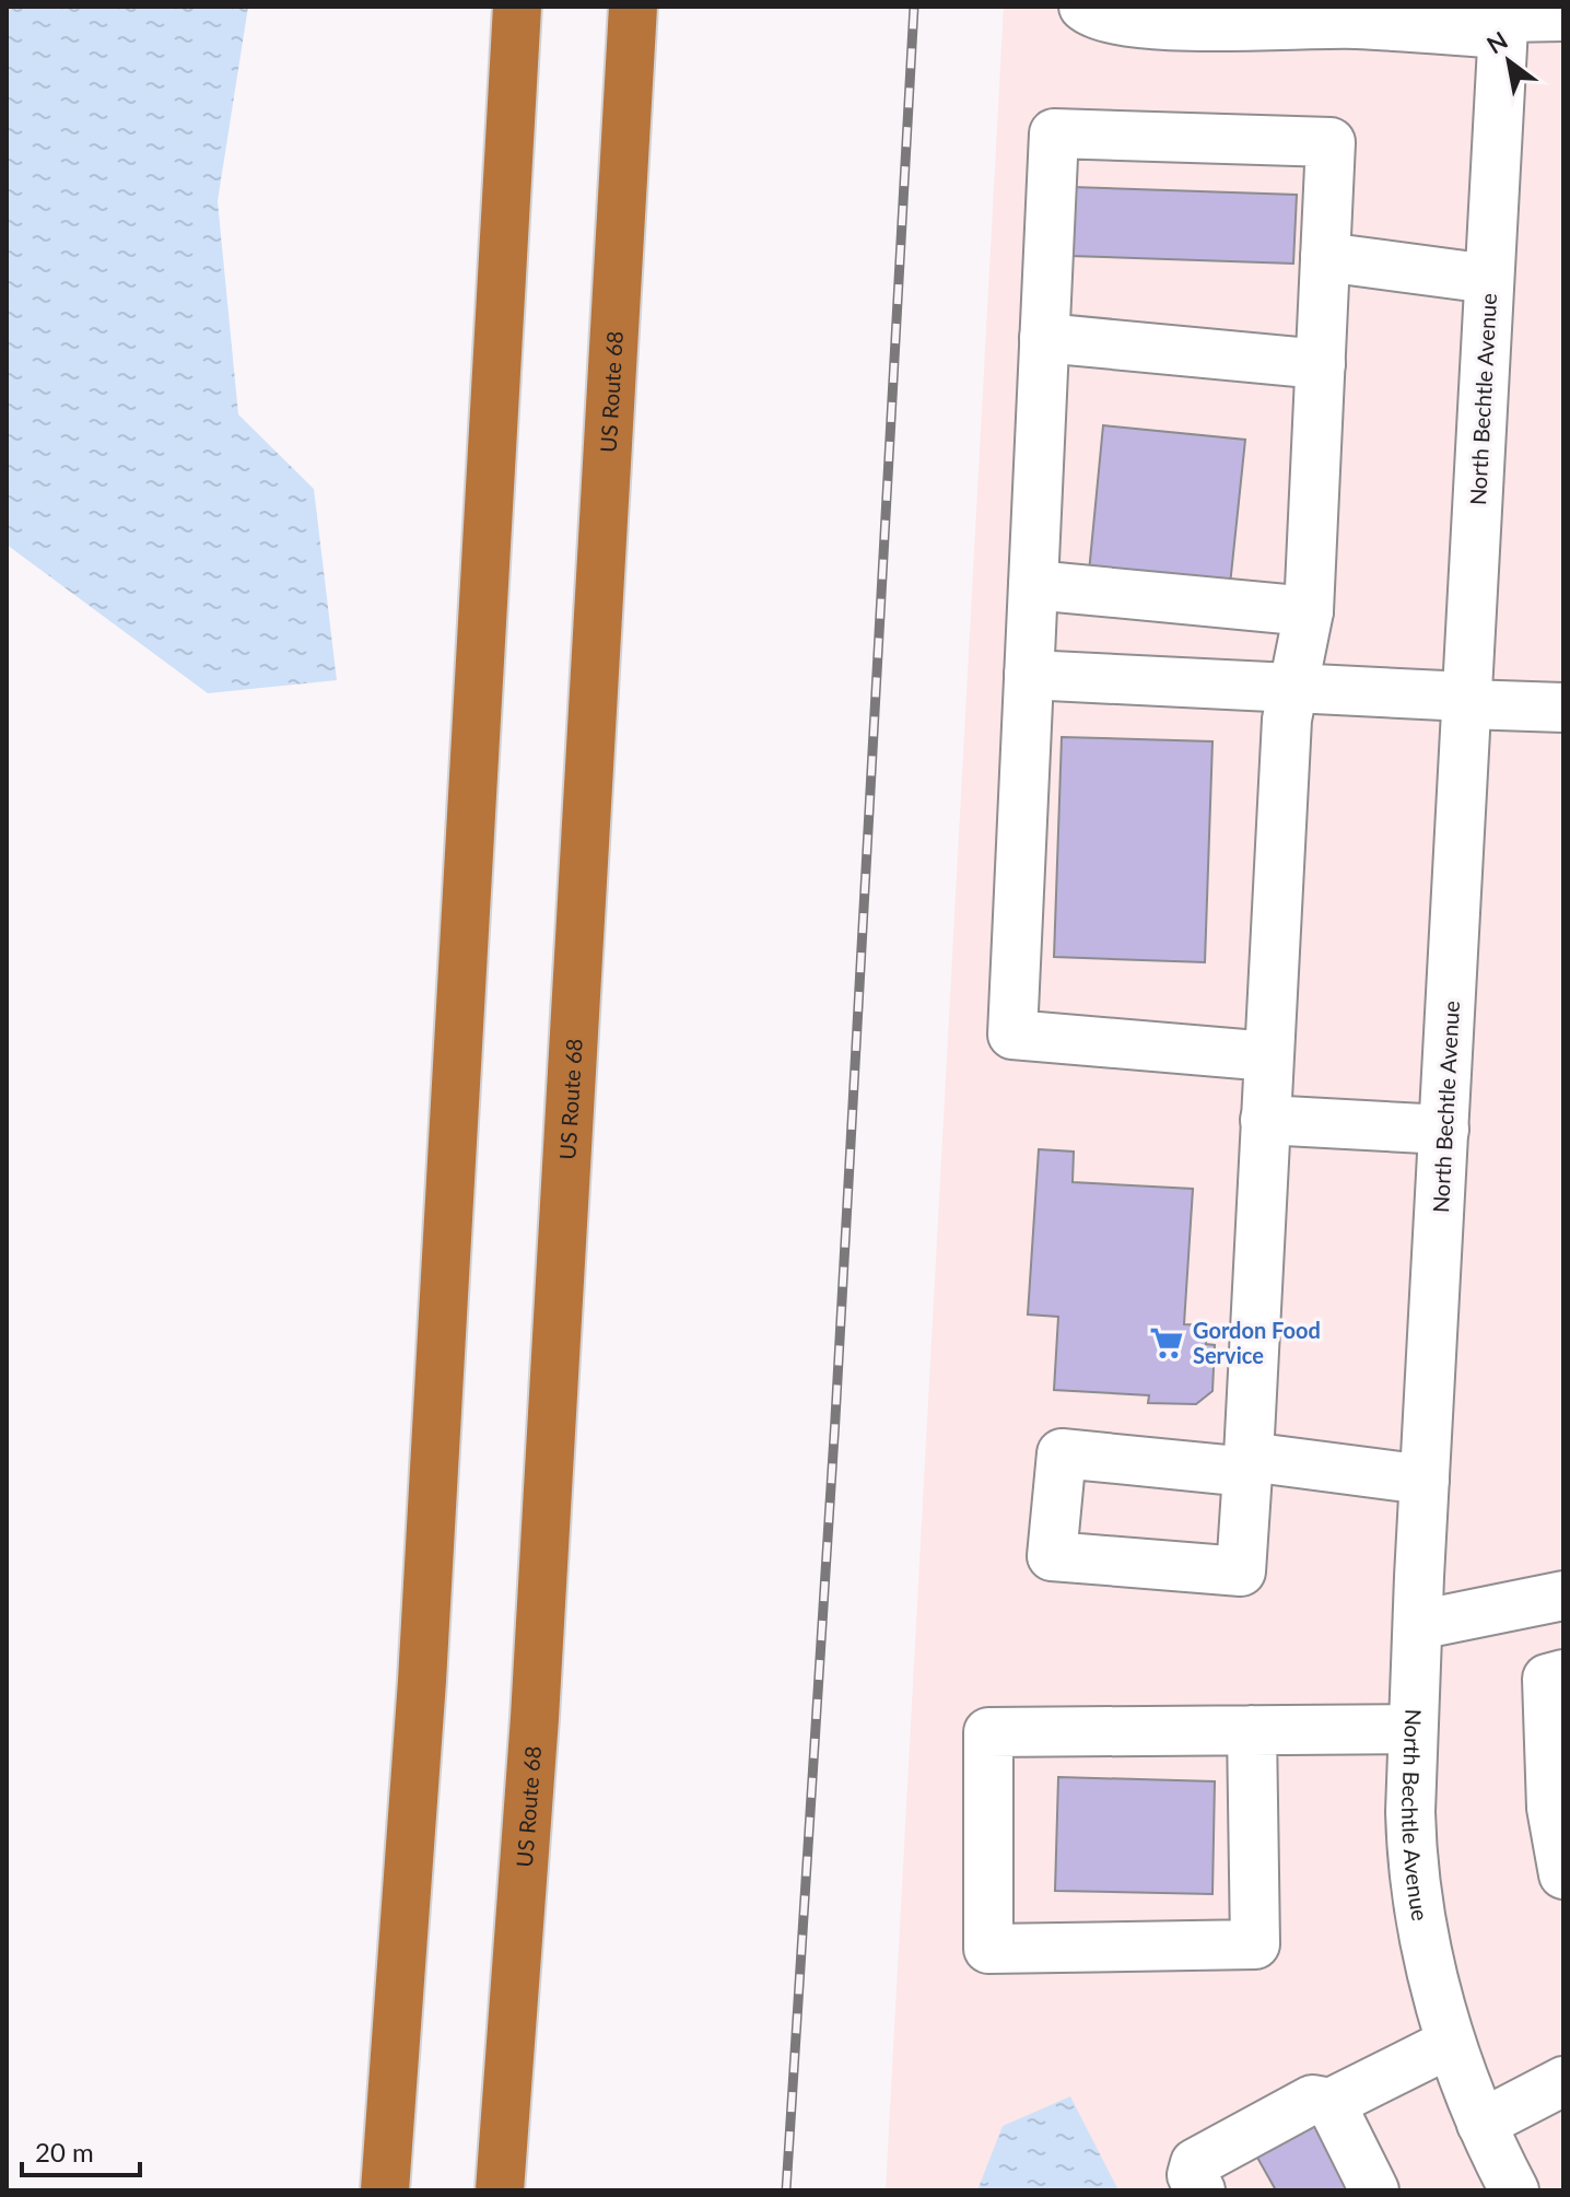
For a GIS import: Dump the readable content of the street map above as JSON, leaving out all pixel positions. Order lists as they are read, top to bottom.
{
  "streets": {
    "highway": ["US Route 68"],
    "street": ["North Bechtle Avenue"]
  },
  "places": {
    "supermarket": ["Gordon Food Service"]
  },
  "scale_bar": "20 m",
  "north": "top left"
}
